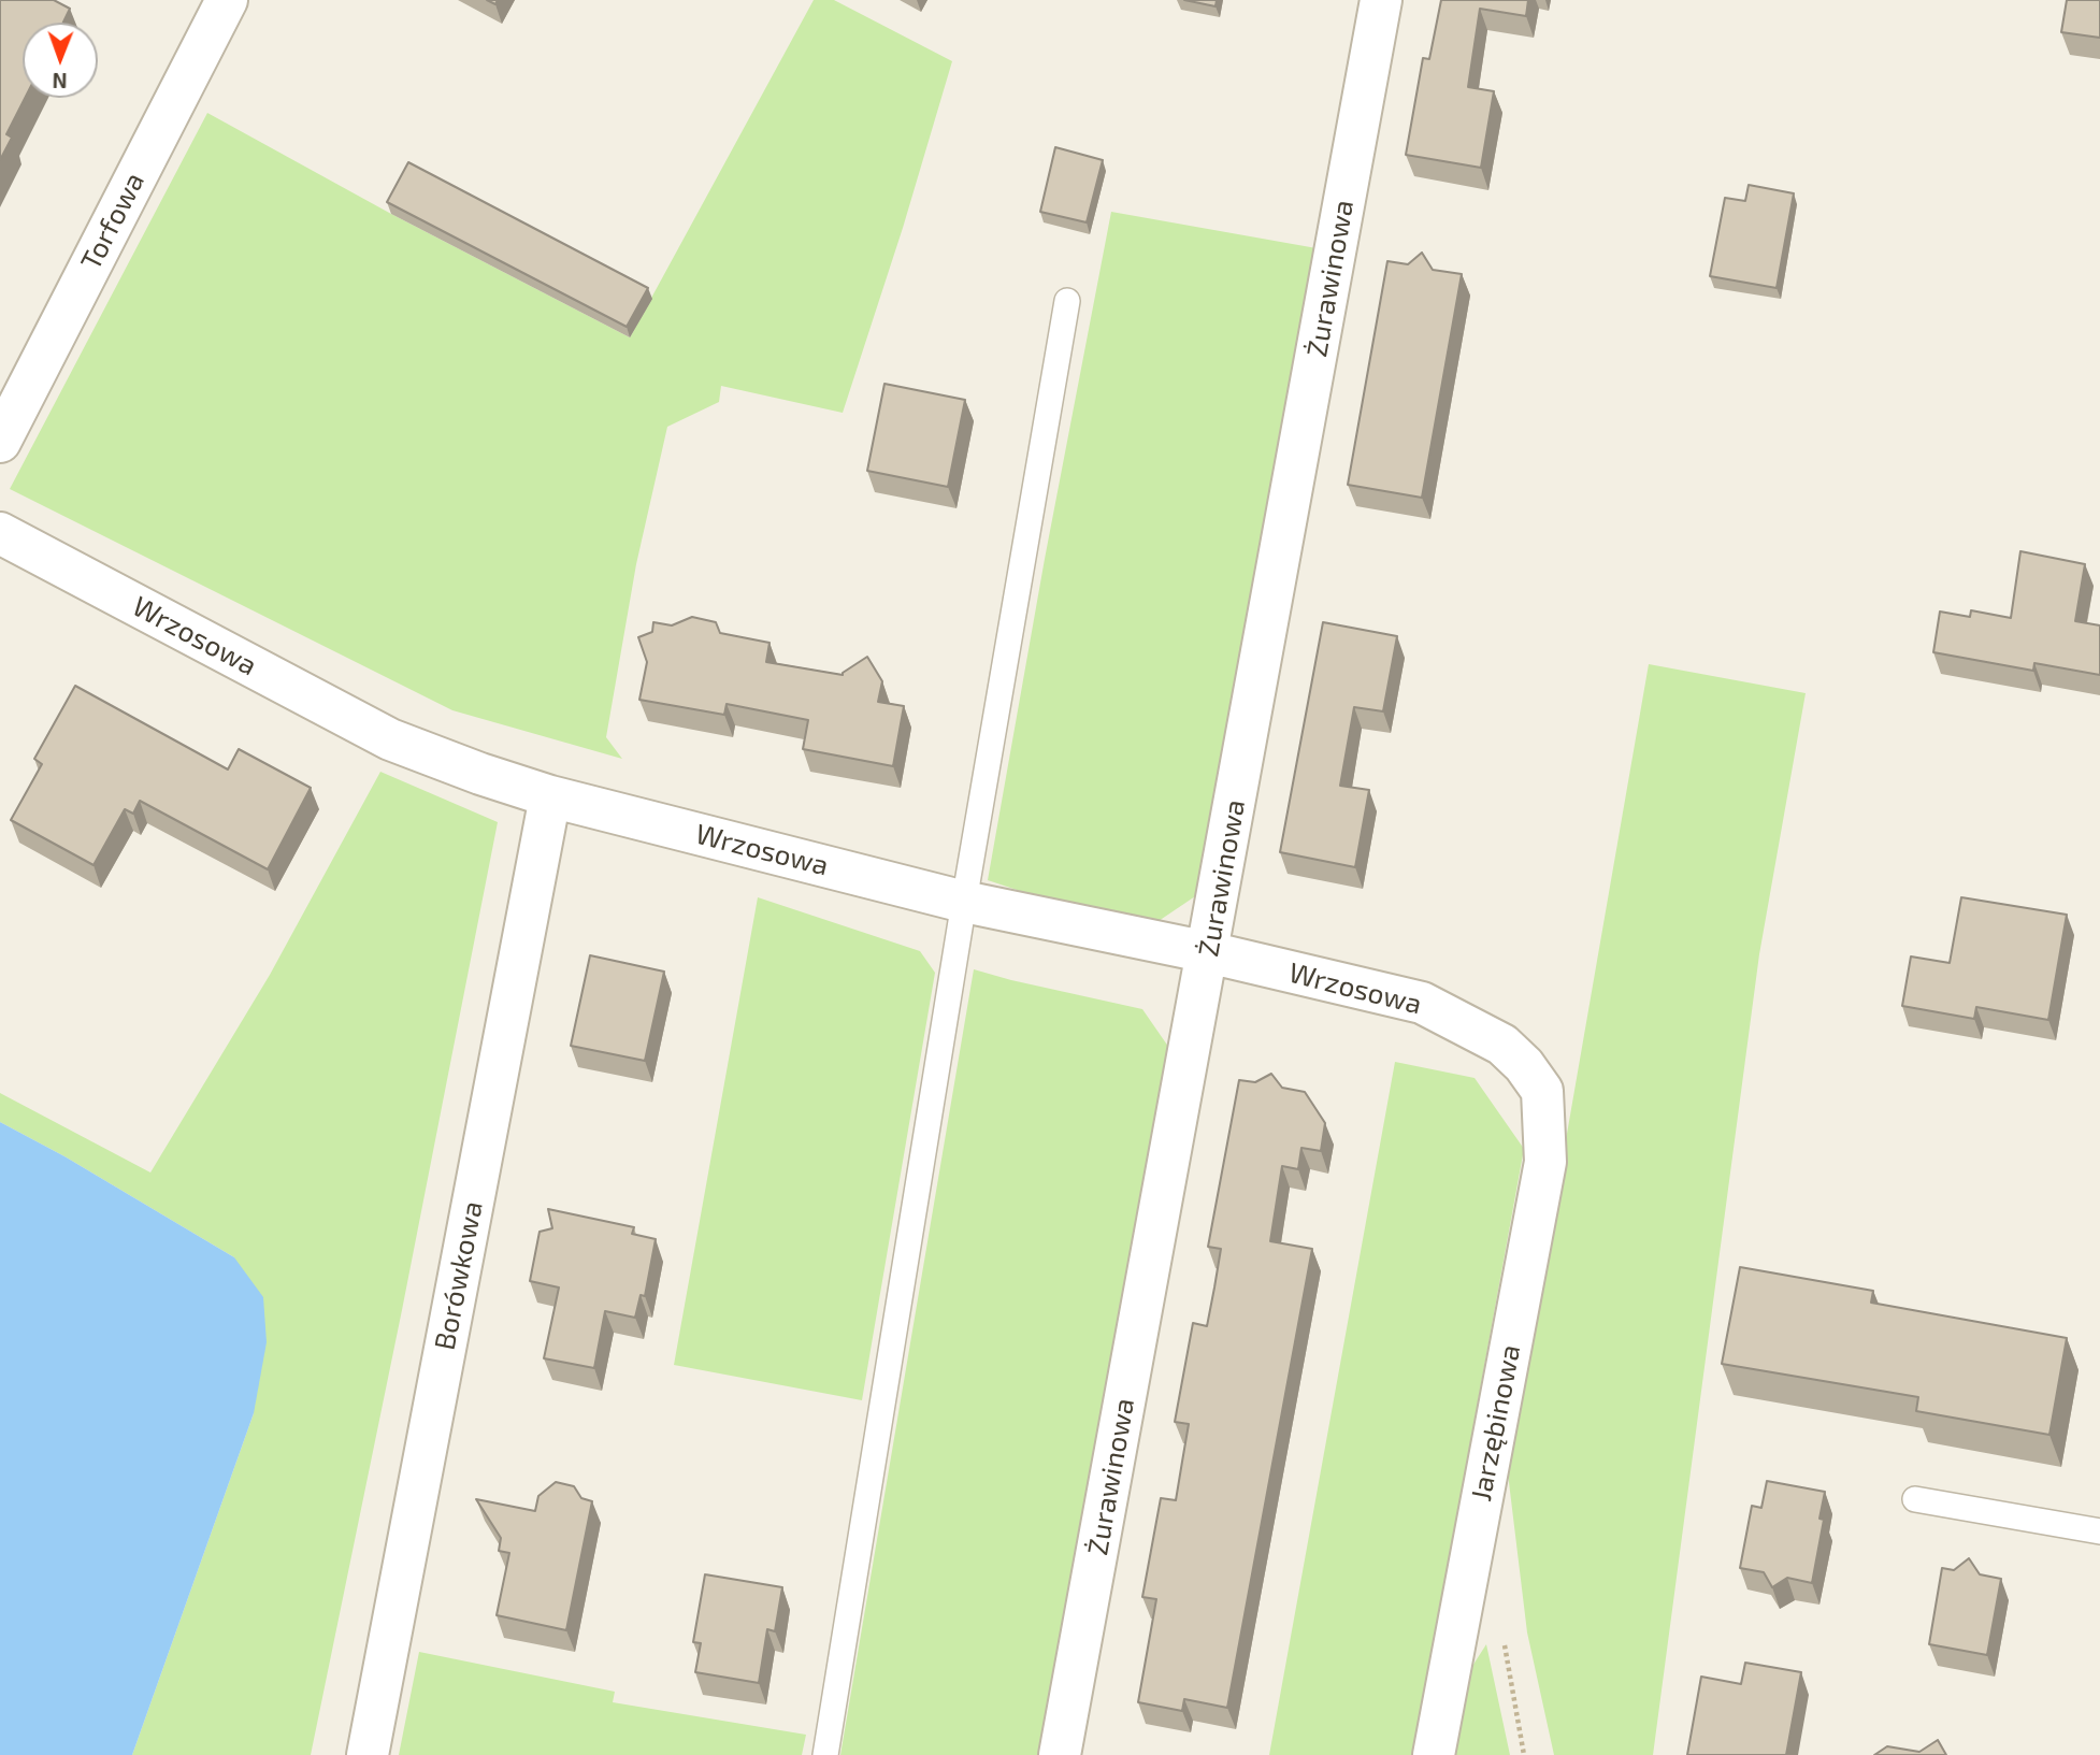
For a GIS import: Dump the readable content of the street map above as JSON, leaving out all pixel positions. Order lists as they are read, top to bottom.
{
  "streets": {
    "street": [
      "Torfowa",
      "Żurawinowa",
      "Wrzosowa",
      "Borówkowa",
      "Jarzębinowa"
    ]
  },
  "crossings": [
    ["Żurawinowa", "Wrzosowa"],
    ["Wrzosowa", "Borówkowa"],
    ["Wrzosowa", "Jarzębinowa"]
  ],
  "north": "bottom"
}
